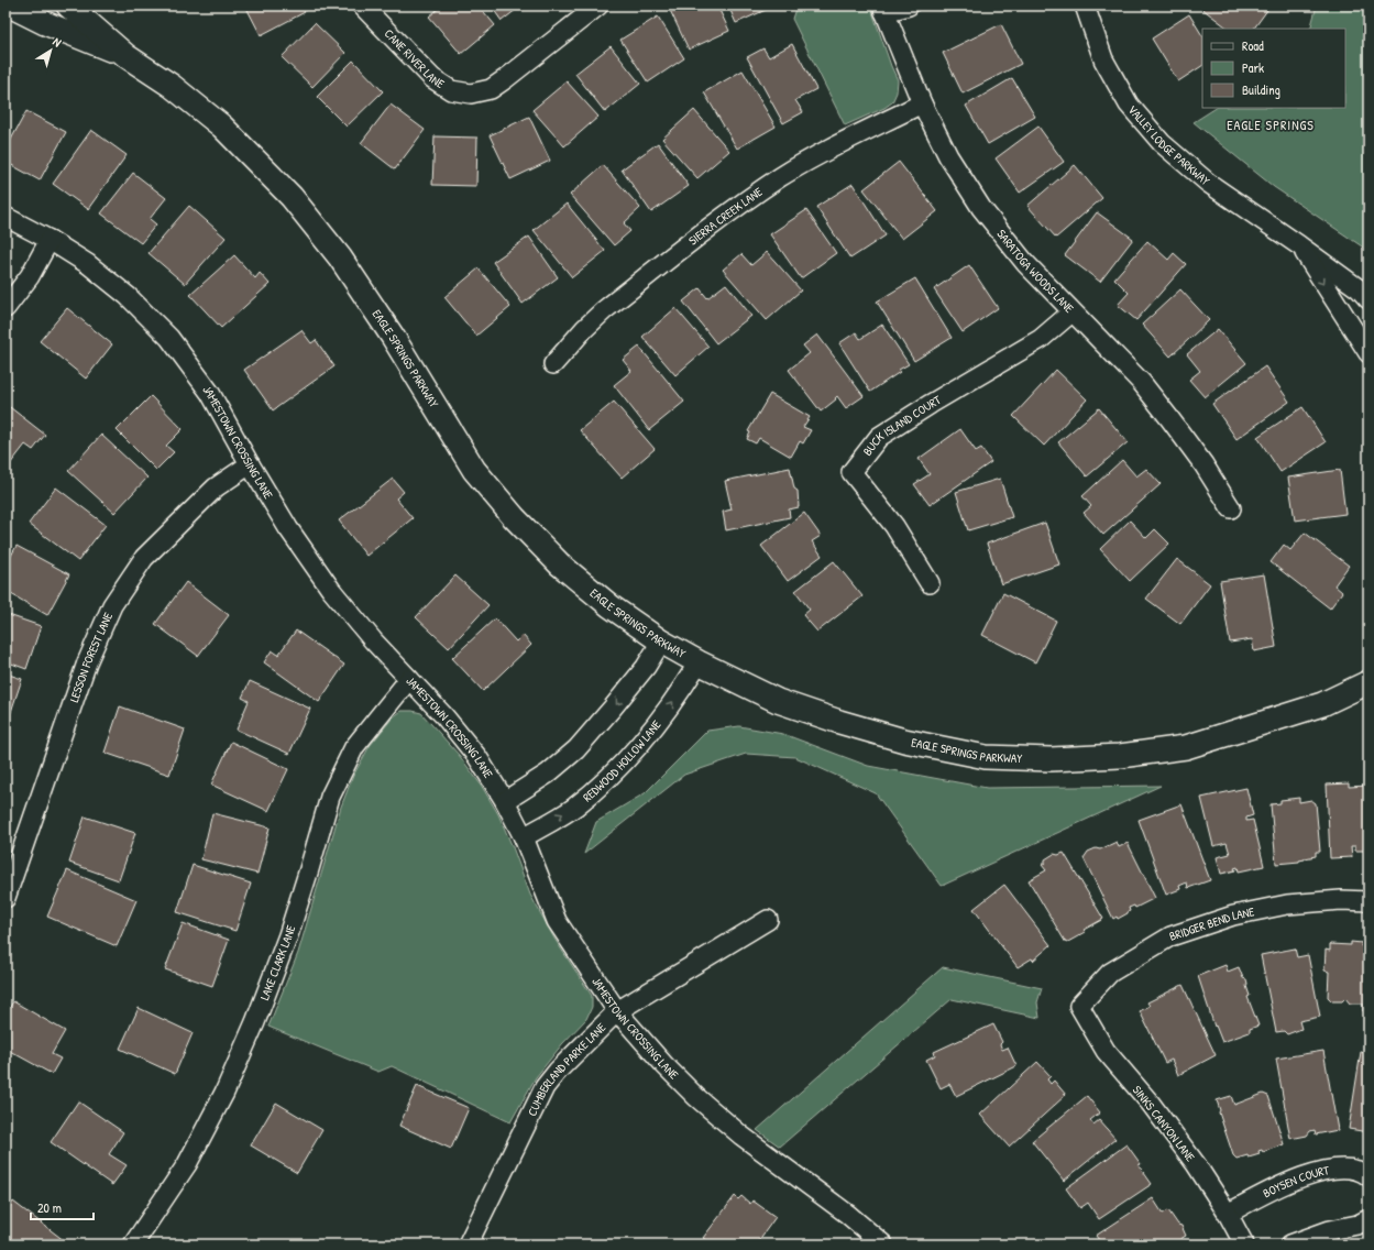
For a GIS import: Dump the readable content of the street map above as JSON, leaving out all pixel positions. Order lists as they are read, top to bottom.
{
  "streets": {
    "street": [
      "CANE RIVER LANE",
      "VALLEY LODGE PARKWAY",
      "SIERRA CREEK LANE",
      "SARATOGA WOODS LANE",
      "EAGLE SPRINGS PARKWAY",
      "BUCK ISLAND COURT",
      "JAMESTOWN CROSSING LANE",
      "LESSON FOREST LANE",
      "REDWOOD HOLLOW LANE",
      "BRIDGER BEND LANE",
      "LAKE CLARK LANE",
      "CUMBERLAND PARKE LANE",
      "SINKS CANYON LANE",
      "BOYSEN COURT"
    ]
  },
  "crossings": [
    ["SIERRA CREEK LANE", "SARATOGA WOODS LANE"],
    ["SARATOGA WOODS LANE", "BUCK ISLAND COURT"],
    ["EAGLE SPRINGS PARKWAY", "REDWOOD HOLLOW LANE"],
    ["JAMESTOWN CROSSING LANE", "LESSON FOREST LANE"],
    ["JAMESTOWN CROSSING LANE", "REDWOOD HOLLOW LANE"],
    ["JAMESTOWN CROSSING LANE", "LAKE CLARK LANE"],
    ["JAMESTOWN CROSSING LANE", "CUMBERLAND PARKE LANE"],
    ["BRIDGER BEND LANE", "SINKS CANYON LANE"],
    ["SINKS CANYON LANE", "BOYSEN COURT"]
  ],
  "districts": ["EAGLE SPRINGS"],
  "legend": ["Road", "Park", "Building"],
  "scale_bar": "20 m",
  "north": "top right"
}
